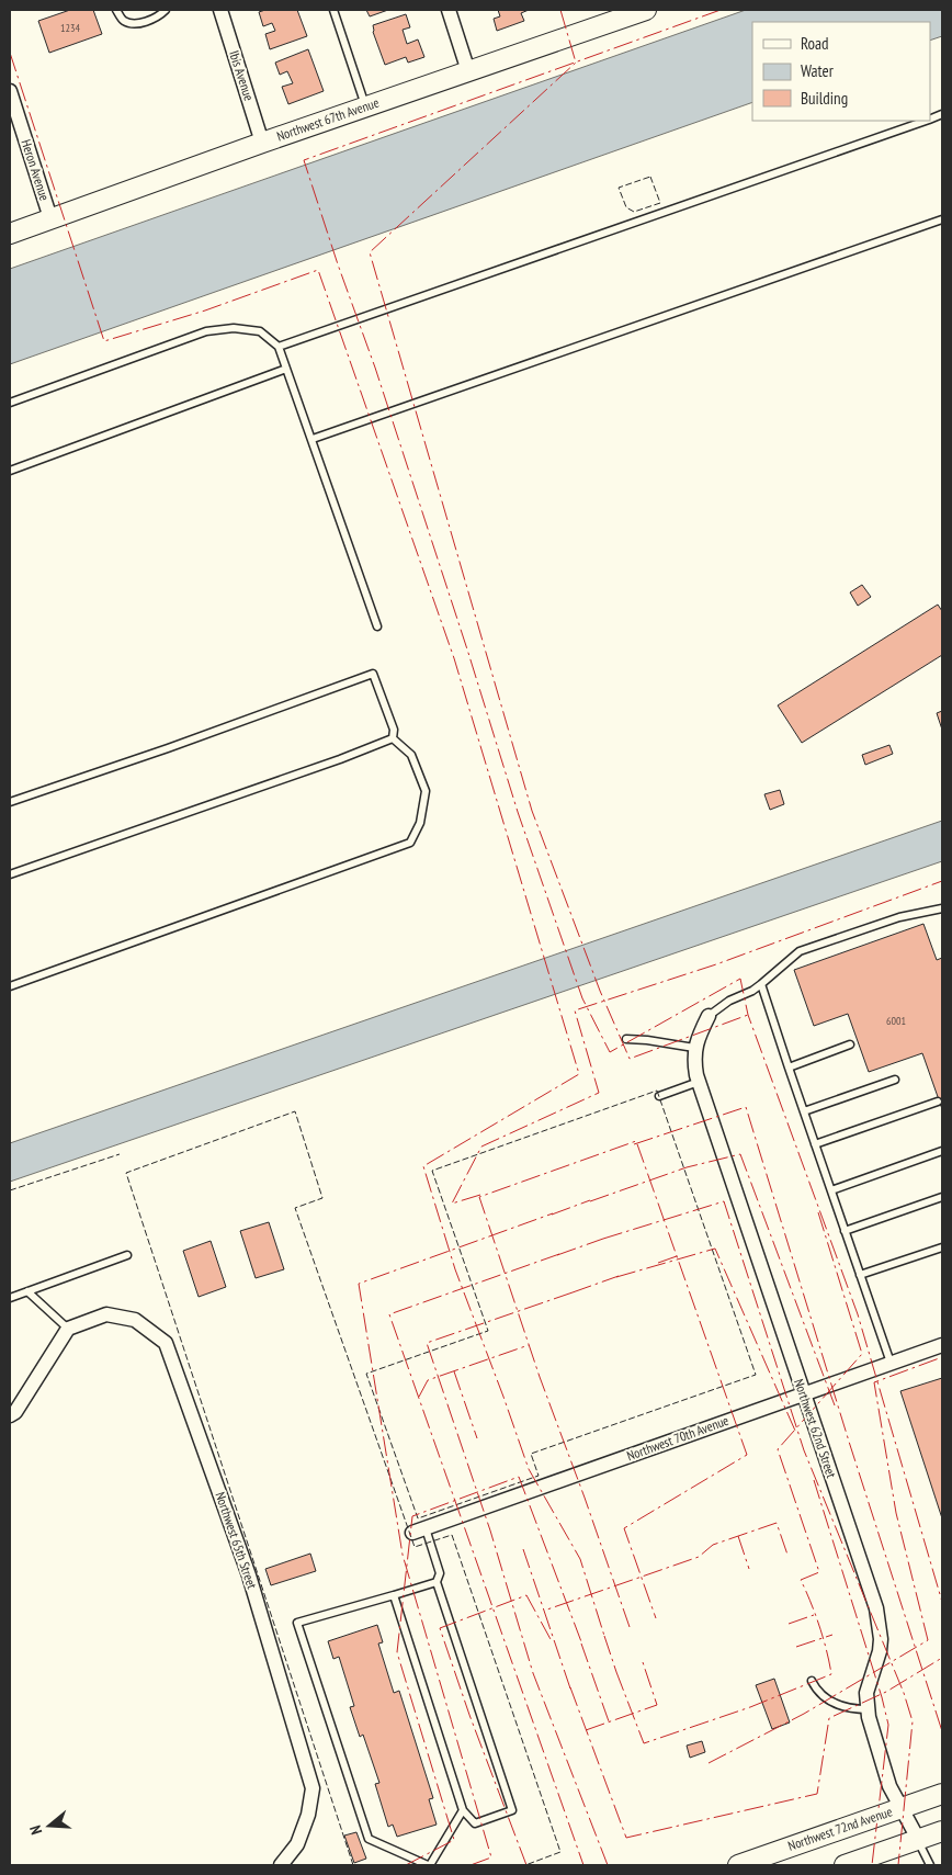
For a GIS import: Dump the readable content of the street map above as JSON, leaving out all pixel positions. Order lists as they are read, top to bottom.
{
  "streets": {
    "street": [
      "Ibis Avenue",
      "Northwest 67th Avenue",
      "Heron Avenue",
      "Northwest 62nd Street",
      "Northwest 70th Avenue",
      "Northwest 65th Street",
      "Northwest 72nd Avenue"
    ]
  },
  "crossings": [
    ["Ibis Avenue", "Northwest 67th Avenue"],
    ["Northwest 67th Avenue", "Heron Avenue"],
    ["Northwest 62nd Street", "Northwest 70th Avenue"],
    ["Northwest 62nd Street", "Northwest 72nd Avenue"]
  ],
  "house_numbers": ["1234", "6001"],
  "legend": ["Road", "Water", "Building"],
  "north": "left"
}
